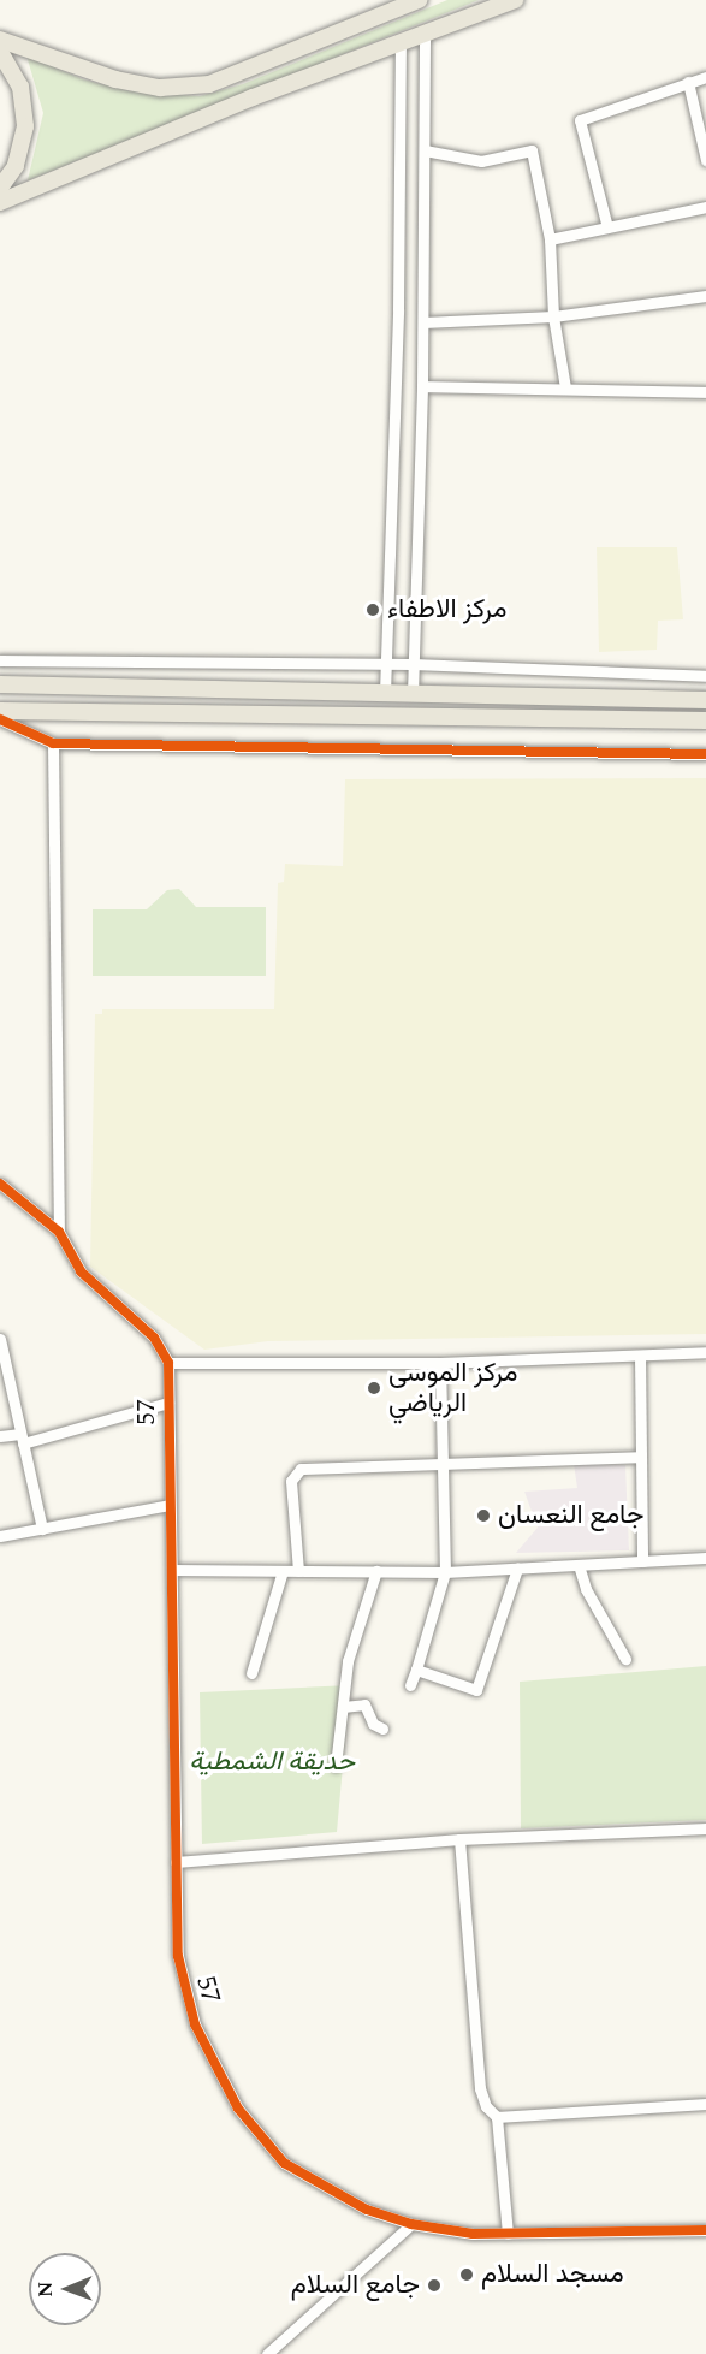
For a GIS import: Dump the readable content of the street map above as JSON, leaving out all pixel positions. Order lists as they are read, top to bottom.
{
  "streets": {
    "street": ["57"]
  },
  "parks": ["حديقة الشمطية"],
  "places": [
    "مركز الاطفاء",
    "مركز الموسى الرياضي",
    "جامع النعسان",
    "مسجد السلام",
    "جامع السلام"
  ],
  "north": "left"
}
